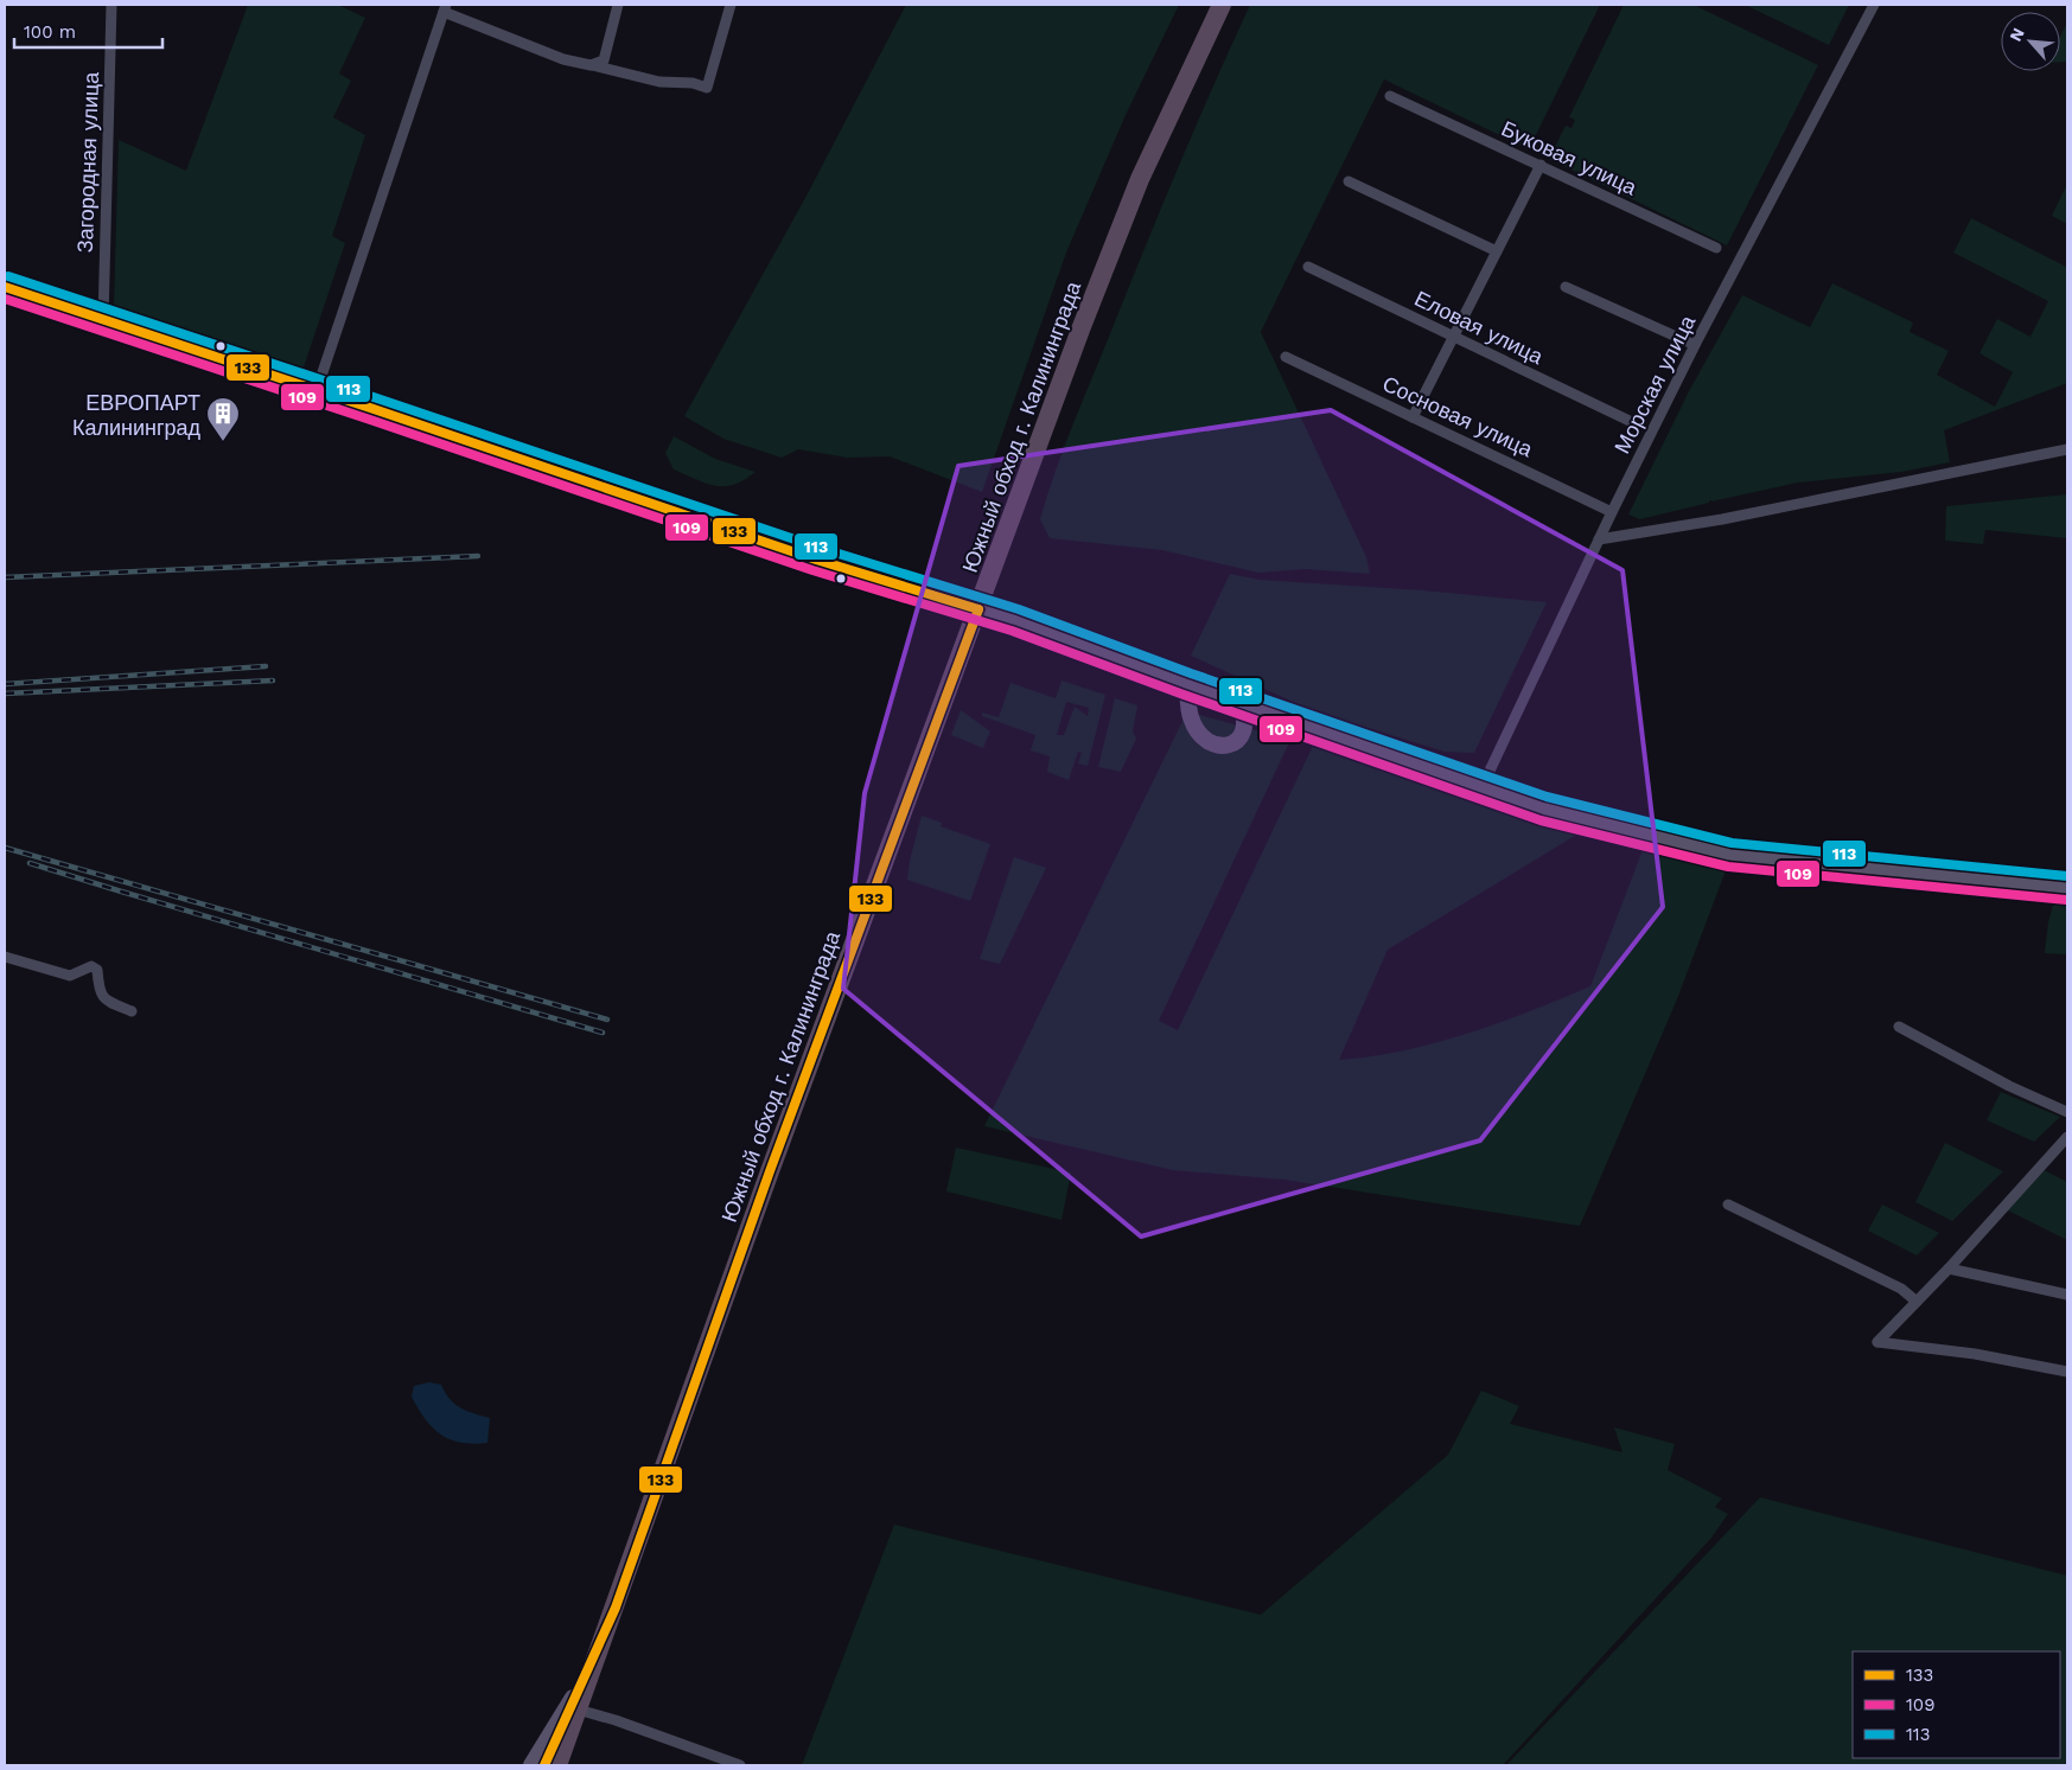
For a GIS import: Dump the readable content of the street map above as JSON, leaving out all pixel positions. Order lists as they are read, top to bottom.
{
  "streets": {
    "highway": ["Южный обход г. Калининграда"],
    "street": [
      "Буковая улица",
      "Загородная улица",
      "Еловая улица",
      "Морская улица",
      "Сосновая улица"
    ]
  },
  "crossings": [
    ["Морская улица", "Сосновая улица"]
  ],
  "places": {
    "building": ["ЕВРОПАРТ Калининград"]
  },
  "lines": ["transit line 113", "transit line 133", "transit line 109"],
  "legend": ["133", "109", "113"],
  "scale_bar": "100 m",
  "north": "top left"
}
